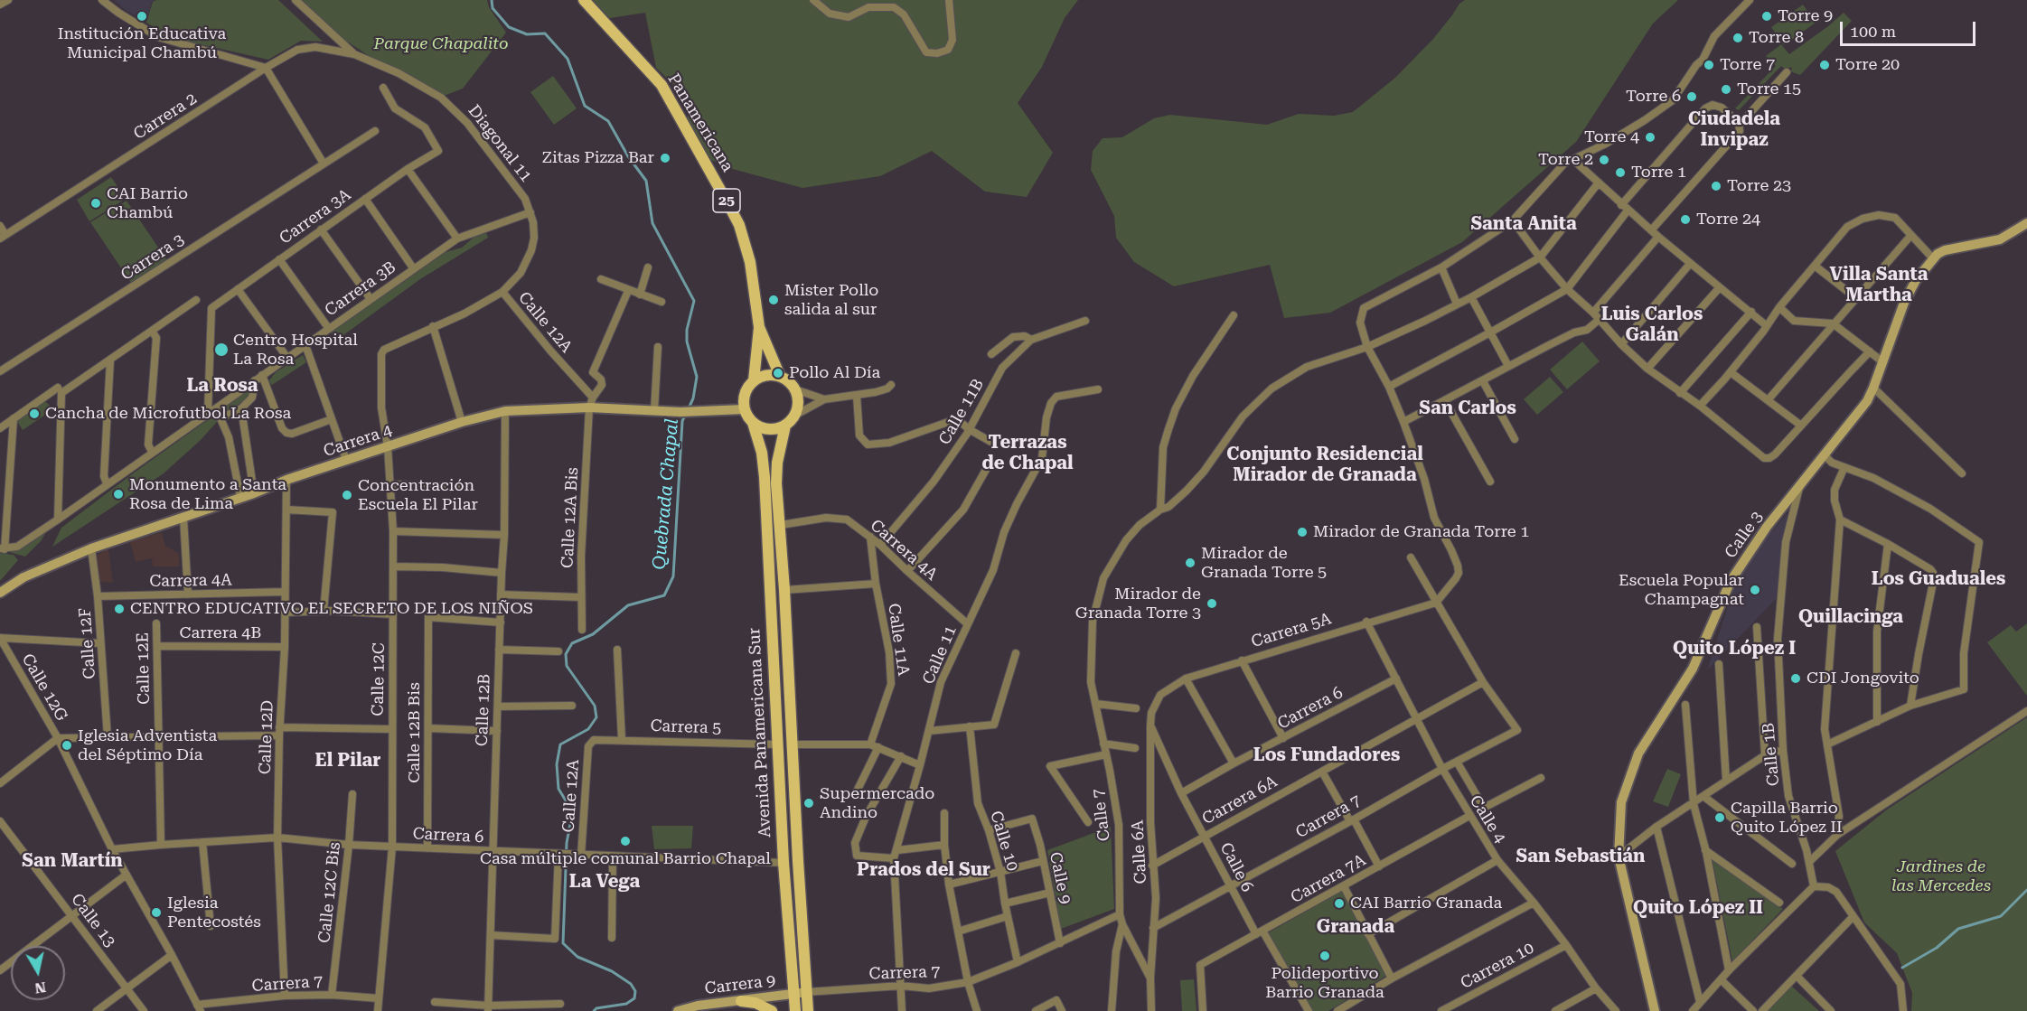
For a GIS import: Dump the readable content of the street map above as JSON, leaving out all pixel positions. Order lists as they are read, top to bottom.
{
  "streets": {
    "main road": ["Panamericana", "25", "Avenida Panamericana Sur"],
    "street": [
      "Carrera 2",
      "Diagonal 11",
      "Carrera 3A",
      "Carrera 3",
      "Carrera 3B",
      "Calle 12A",
      "Calle 11B",
      "Carrera 4",
      "Calle 12A Bis",
      "Calle 3",
      "Carrera 4A",
      "Carrera 5A",
      "Carrera 4B",
      "Calle 11A",
      "Calle 12F",
      "Calle 11",
      "Calle 12E",
      "Calle 12C",
      "Calle 12G",
      "Carrera 6",
      "Calle 12B",
      "Carrera 5",
      "Calle 12B Bis",
      "Calle 12D",
      "Calle 1B",
      "Carrera 6A",
      "Calle 7",
      "Carrera 7",
      "Calle 4",
      "Calle 10",
      "Calle 6A",
      "Calle 6",
      "Calle 9",
      "Carrera 7A",
      "Calle 12C Bis",
      "Calle 13",
      "Carrera 10",
      "Carrera 9"
    ]
  },
  "crossings": [
    ["Carrera 2", "Diagonal 11"],
    ["Panamericana", "Carrera 4"],
    ["Panamericana", "Avenida Panamericana Sur"],
    ["Diagonal 11", "Carrera 3B"],
    ["Diagonal 11", "Calle 12A"],
    ["Carrera 3A", "Carrera 3B"],
    ["Carrera 3B", "Calle 12A"],
    ["Calle 12A", "Carrera 4"],
    ["Calle 12A", "Calle 12A Bis"],
    ["Calle 12A", "Carrera 6"],
    ["Calle 12A", "Carrera 5"],
    ["Calle 11B", "Carrera 4A"],
    ["Carrera 4", "Calle 12A Bis"],
    ["Carrera 4", "Calle 12F"],
    ["Carrera 4", "Calle 12C"],
    ["Carrera 4", "Calle 12B"],
    ["Carrera 4", "Avenida Panamericana Sur"],
    ["Carrera 4", "Calle 12D"],
    ["Calle 3", "Calle 1B"],
    ["Carrera 4A", "Calle 11A"],
    ["Carrera 4A", "Calle 12F"],
    ["Carrera 4A", "Calle 11"],
    ["Carrera 4A", "Avenida Panamericana Sur"],
    ["Carrera 4A", "Calle 12D"],
    ["Carrera 5A", "Calle 4"],
    ["Carrera 5A", "Calle 6A"],
    ["Carrera 5A", "Calle 6"],
    ["Carrera 4B", "Calle 12E"],
    ["Carrera 4B", "Calle 12D"],
    ["Calle 11", "Carrera 7"],
    ["Calle 12E", "Carrera 6"],
    ["Calle 12C", "Carrera 6"],
    ["Calle 12C", "Carrera 7"],
    ["Calle 12G", "Carrera 6"],
    ["Calle 12G", "Carrera 7"],
    ["Carrera 6", "Calle 12B"],
    ["Carrera 6", "Calle 12B Bis"],
    ["Carrera 6", "Avenida Panamericana Sur"],
    ["Carrera 6", "Calle 12D"],
    ["Carrera 6", "Calle 4"],
    ["Carrera 6", "Calle 6"],
    ["Carrera 6", "Calle 12C Bis"],
    ["Calle 12B", "Calle 12B Bis"],
    ["Carrera 5", "Avenida Panamericana Sur"],
    ["Avenida Panamericana Sur", "Carrera 7"],
    ["Avenida Panamericana Sur", "Carrera 9"],
    ["Calle 12D", "Carrera 7"],
    ["Carrera 6A", "Carrera 7"],
    ["Carrera 6A", "Calle 4"],
    ["Carrera 6A", "Calle 6A"],
    ["Carrera 6A", "Calle 6"],
    ["Calle 7", "Carrera 7"],
    ["Calle 7", "Calle 6A"],
    ["Carrera 7", "Calle 4"],
    ["Carrera 7", "Calle 10"],
    ["Carrera 7", "Calle 6A"],
    ["Carrera 7", "Calle 6"],
    ["Carrera 7", "Calle 9"],
    ["Carrera 7", "Calle 12C Bis"],
    ["Carrera 7", "Carrera 9"],
    ["Calle 4", "Carrera 7A"],
    ["Calle 4", "Carrera 10"],
    ["Calle 10", "Calle 9"],
    ["Calle 6A", "Calle 6"],
    ["Calle 6", "Carrera 7A"]
  ],
  "districts": [
    "Ciudadela Invipaz",
    "Santa Anita",
    "Villa Santa Martha",
    "Luis Carlos Galán",
    "La Rosa",
    "San Carlos",
    "Terrazas de Chapal",
    "Conjunto Residencial Mirador de Granada",
    "Los Guaduales",
    "Quillacinga",
    "Quito López I",
    "Los Fundadores",
    "El Pilar",
    "San Sebastián",
    "San Martín",
    "Prados del Sur",
    "La Vega",
    "Quito López II",
    "Granada"
  ],
  "water": ["Quebrada Chapal"],
  "parks": ["Parque Chapalito", "Jardines de las Mercedes"],
  "places": [
    "Institución Educativa Municipal Chambú",
    "Torre 9",
    "Torre 8",
    "Torre 7",
    "Torre 20",
    "Torre 15",
    "Torre 6",
    "Torre 4",
    "Zitas Pizza Bar",
    "Torre 2",
    "Torre 1",
    "Torre 23",
    "CAI Barrio Chambú",
    "Torre 24",
    "Mister Pollo salida al sur",
    "Centro Hospital La Rosa",
    "Pollo Al Día",
    "Cancha de Microfutbol La Rosa",
    "Monumento a Santa Rosa de Lima",
    "Concentración Escuela El Pilar",
    "Mirador de Granada Torre 1",
    "Mirador de Granada Torre 5",
    "Escuela Popular Champagnat",
    "Mirador de Granada Torre 3",
    "CENTRO EDUCATIVO EL SECRETO DE LOS NIÑOS",
    "CDI Jongovito",
    "Iglesia Adventista del Séptimo Día",
    "Supermercado Andino",
    "Capilla Barrio Quito López II",
    "Casa múltiple comunal Barrio Chapal",
    "CAI Barrio Granada",
    "Iglesia Pentecostés",
    "Polideportivo Barrio Granada"
  ],
  "scale_bar": "100 m",
  "north": "bottom"
}
